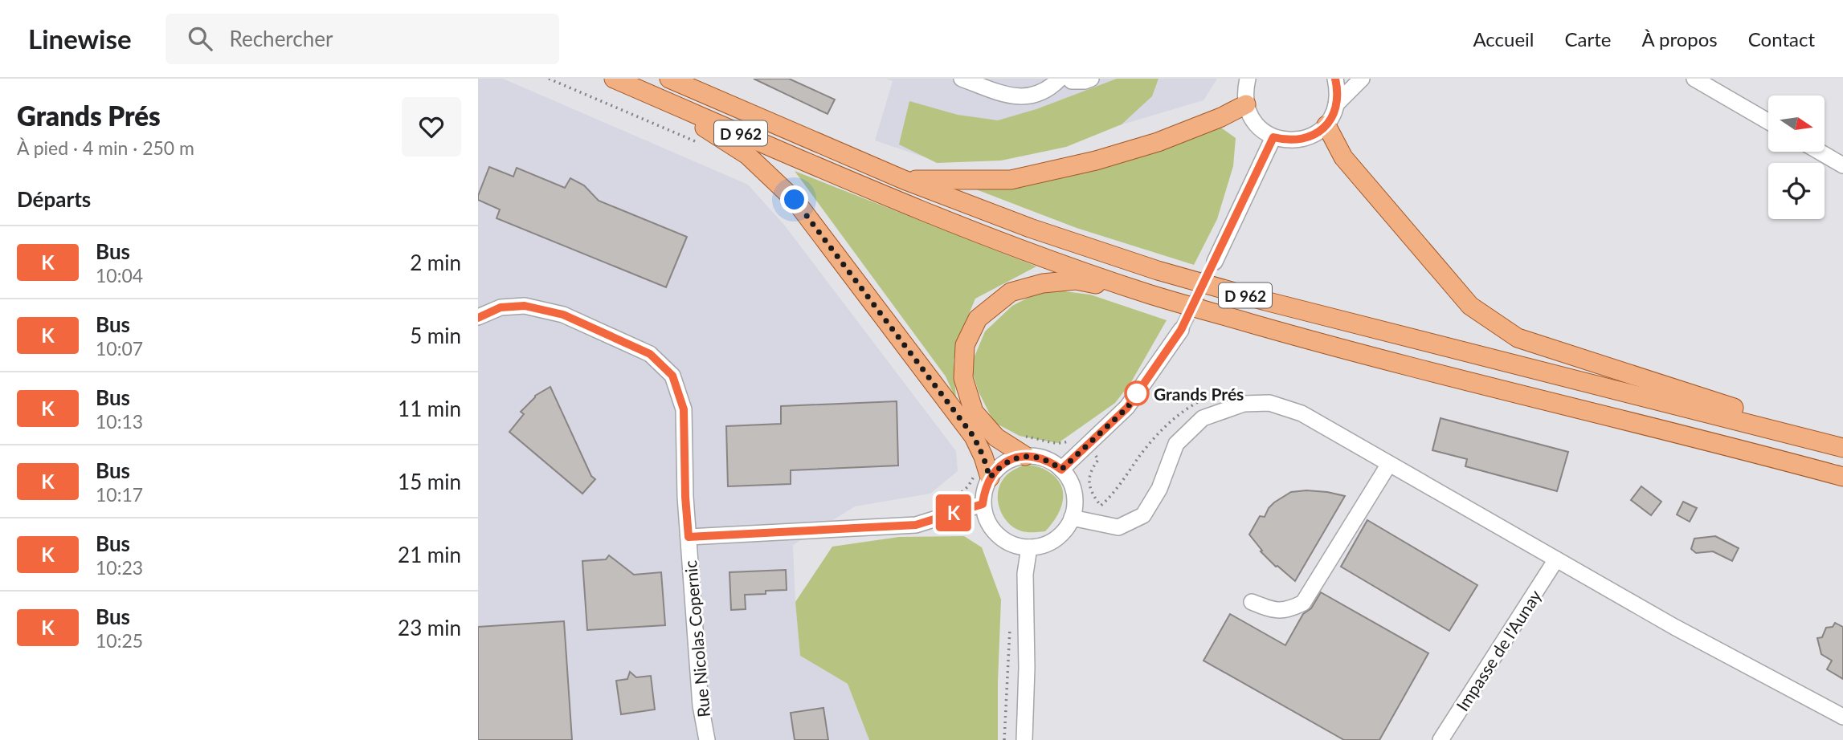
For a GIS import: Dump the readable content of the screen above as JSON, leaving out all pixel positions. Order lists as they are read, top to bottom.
{
  "streets": {
    "main road": ["D 962"],
    "street": ["Rue Nicolas Copernic", "Impasse de l'Aunay"]
  },
  "places": ["Grands Prés"],
  "lines": ["bus line K"],
  "north": "right",
  "page": {
    "header": "Linewise",
    "search": "Rechercher",
    "nav": [
      "Accueil",
      "Carte",
      "À propos",
      "Contact"
    ],
    "heading": [
      ["Grands Prés", "À pied · 4 min · 250 m"],
      "Départs"
    ],
    "on_map": "K",
    "list": [
      {
        "mark": "K",
        "name": "Bus",
        "note": "10:04",
        "value": "2 min"
      },
      {
        "mark": "K",
        "name": "Bus",
        "note": "10:07",
        "value": "5 min"
      },
      {
        "mark": "K",
        "name": "Bus",
        "note": "10:13",
        "value": "11 min"
      },
      {
        "mark": "K",
        "name": "Bus",
        "note": "10:17",
        "value": "15 min"
      },
      {
        "mark": "K",
        "name": "Bus",
        "note": "10:23",
        "value": "21 min"
      },
      {
        "mark": "K",
        "name": "Bus",
        "note": "10:25",
        "value": "23 min"
      }
    ]
  }
}
